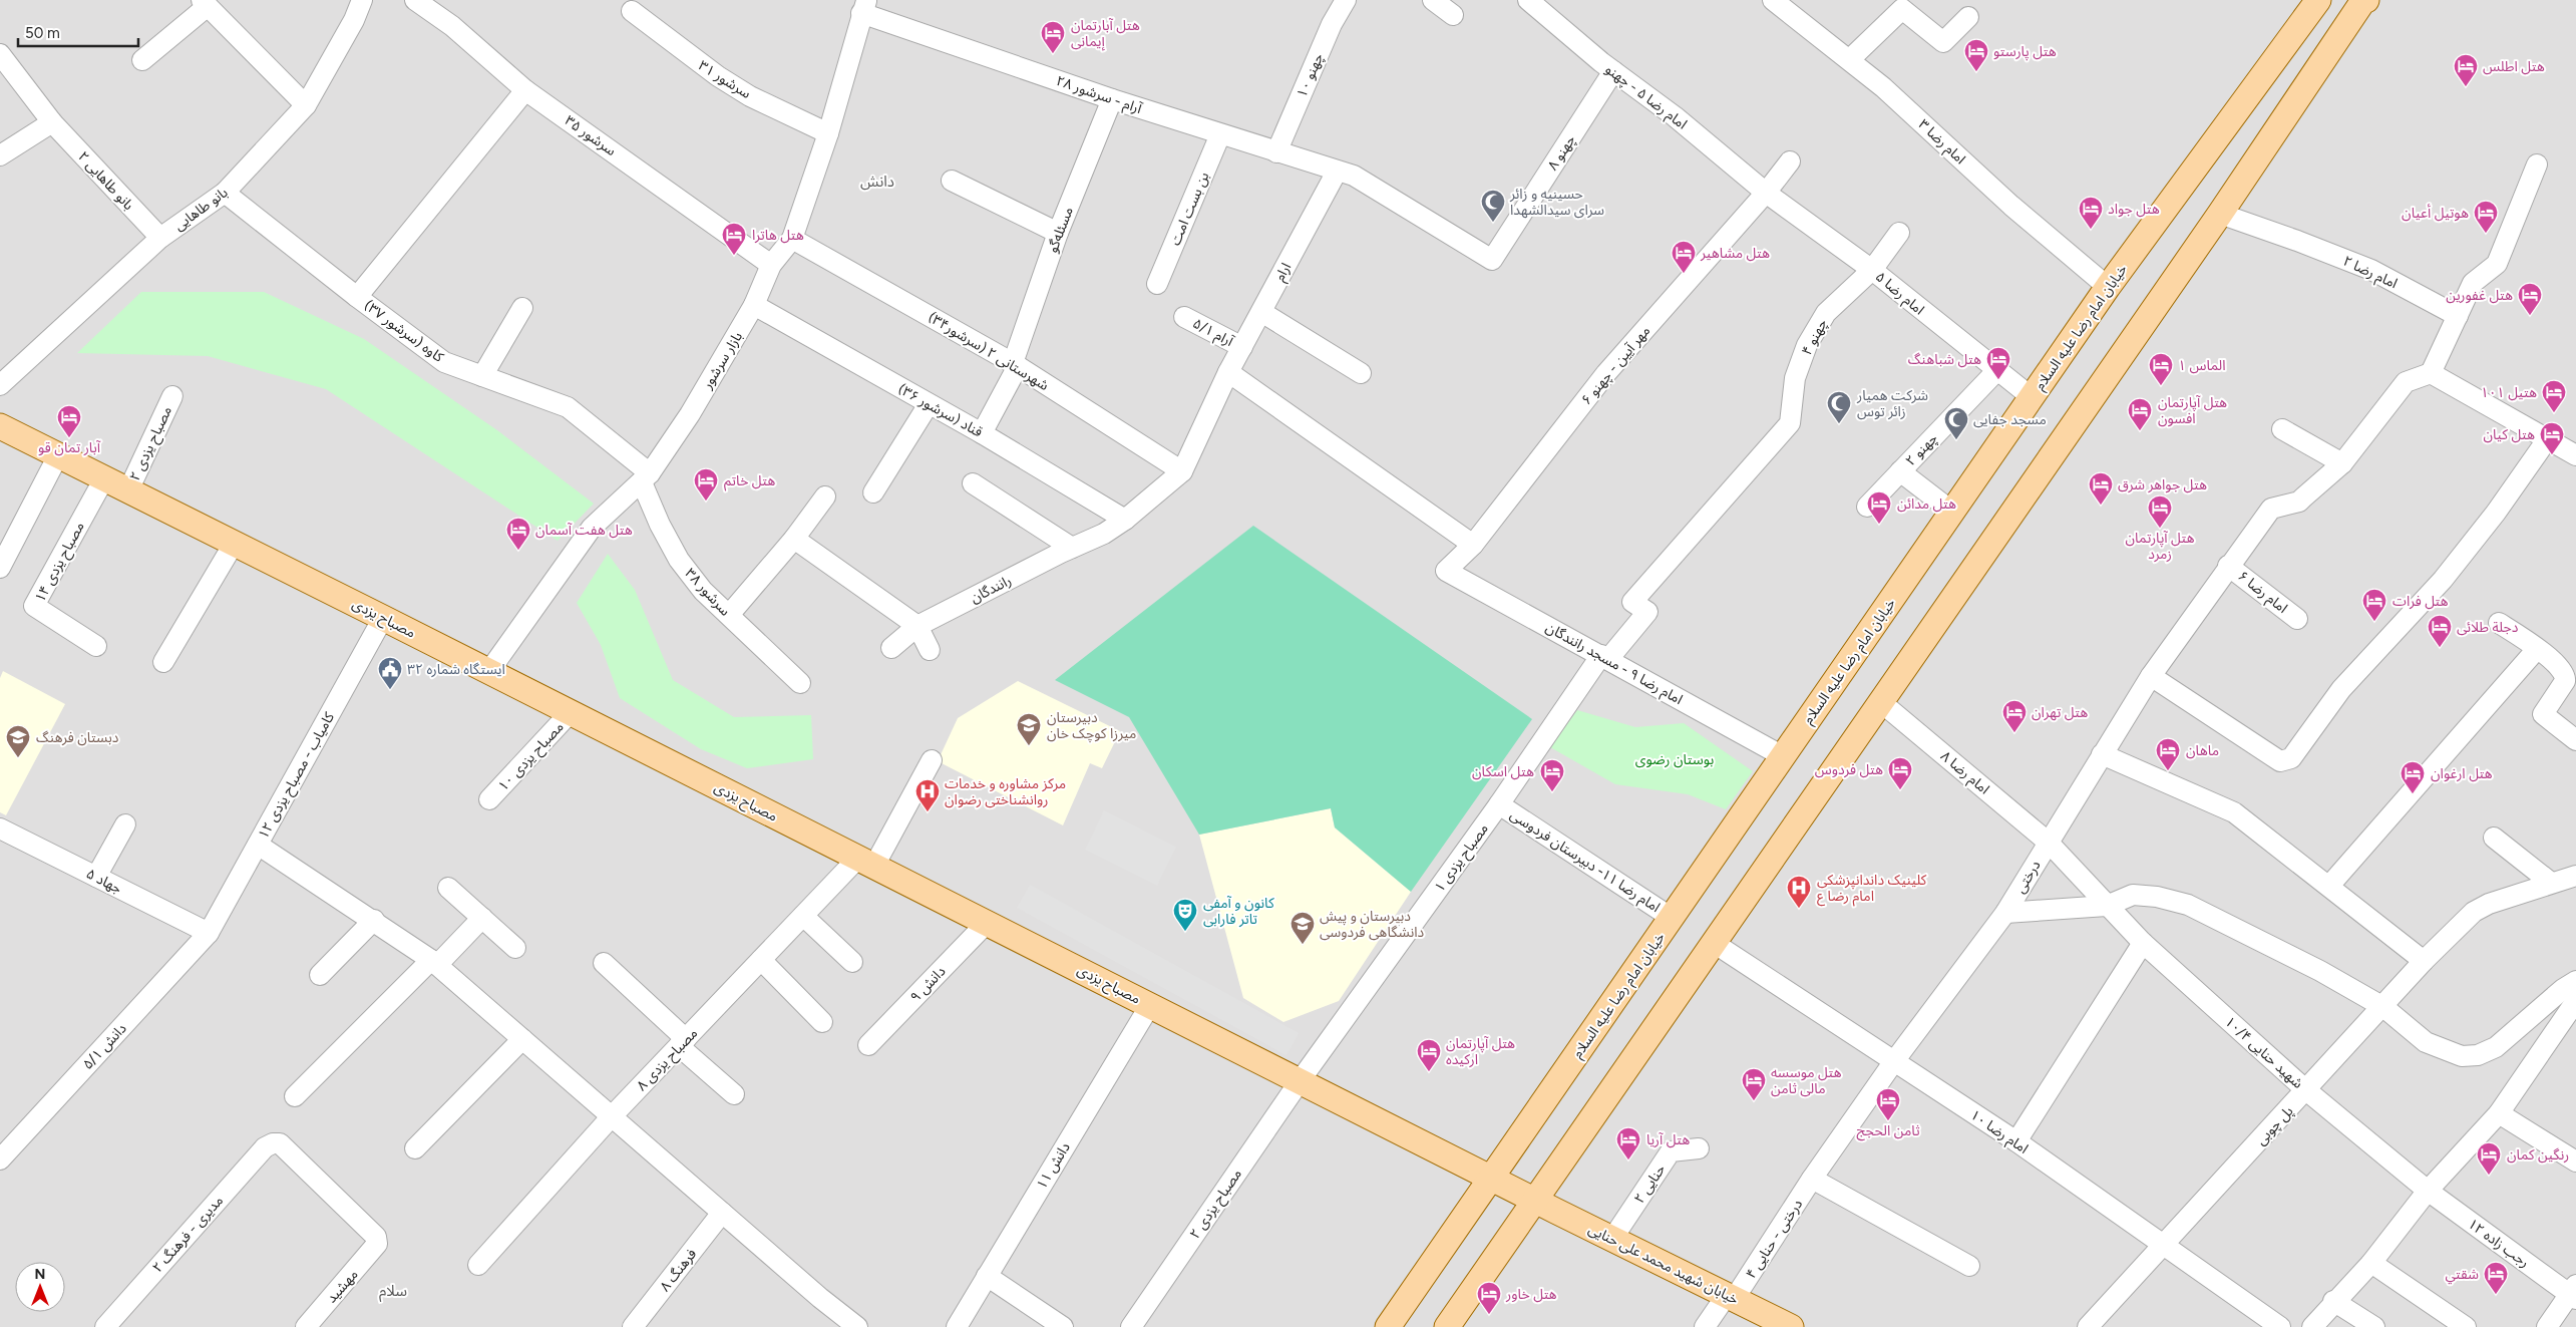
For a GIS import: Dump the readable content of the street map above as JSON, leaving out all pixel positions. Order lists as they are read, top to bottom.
{
  "streets": {
    "main road": ["خیابان امام رضا علیه السلام", "مصباح یزدی", "خیابان شهید محمد علی حنایی"],
    "street": [
      "چهنو ۱۰",
      "سرشور ۳۱",
      "آرام - سرشور ۲۸",
      "امام رضا ۵ - چهنو",
      "سرشور ۳۵",
      "امام رضا ۳",
      "چهنو ۸",
      "بانو طاهایی ۲",
      "بانو طاهایی",
      "بن بست امت",
      "مسئله‌گو",
      "ارام",
      "امام رضا ۲",
      "امام رضا ۵",
      "کاوه (سرشور ۳۷)",
      "آرام ۵/۱",
      "چهنو ۴",
      "شهرستانی ۲ (سرشور۳۴)",
      "بازار سرشور",
      "مهر آیین - چهنو ۶",
      "قناد (سرشور ۳۶)",
      "مصباح یزدی ۲",
      "چهنو ۲",
      "مصباح یزدی ۱۴",
      "رانندگان",
      "سرشور ۳۸",
      "امام رضا ۶",
      "امام رضا ۹ - مسجد رانندگان",
      "مصباح یزدی ۱۰",
      "امام رضا ۸",
      "کامیاب - مصباح یزدی ۱۲",
      "مصباح یزدی ۱",
      "امام رضا ۱۱- دبیرستان فردوسی",
      "درختی",
      "جهاد ۵",
      "دانش ۹",
      "دانش ۵/۱",
      "شهید حنایی ۱۰/۴",
      "مصباح یزدی ۸",
      "پل چوبی",
      "امام رضا ۱۰",
      "دانش ۱۱",
      "حنایی ۲",
      "مدیری - فرهنگ ۲",
      "درختی - حنایی ۴",
      "رجب زاده ۱۲",
      "فرهنگ ۸",
      "مهشید"
    ]
  },
  "crossings": [
    ["چهنو ۱۰", "آرام - سرشور ۲۸"],
    ["سرشور ۳۱", "بازار سرشور"],
    ["آرام - سرشور ۲۸", "چهنو ۸"],
    ["آرام - سرشور ۲۸", "بن بست امت"],
    ["آرام - سرشور ۲۸", "مسئله‌گو"],
    ["آرام - سرشور ۲۸", "ارام"],
    ["آرام - سرشور ۲۸", "بازار سرشور"],
    ["امام رضا ۵ - چهنو", "چهنو ۸"],
    ["امام رضا ۵ - چهنو", "امام رضا ۵"],
    ["امام رضا ۵ - چهنو", "مهر آیین - چهنو ۶"],
    ["سرشور ۳۵", "بازار سرشور"],
    ["امام رضا ۳", "خیابان امام رضا علیه السلام"],
    ["بانو طاهایی ۲", "بانو طاهایی"],
    ["بانو طاهایی", "کاوه (سرشور ۳۷)"],
    ["مسئله‌گو", "شهرستانی ۲ (سرشور۳۴)"],
    ["مسئله‌گو", "قناد (سرشور ۳۶)"],
    ["ارام", "آرام ۵/۱"],
    ["ارام", "رانندگان"],
    ["امام رضا ۵", "خیابان امام رضا علیه السلام"],
    ["امام رضا ۵", "چهنو ۴"],
    ["امام رضا ۵", "مهر آیین - چهنو ۶"],
    ["امام رضا ۵", "چهنو ۲"],
    ["خیابان امام رضا علیه السلام", "مصباح یزدی"],
    ["خیابان امام رضا علیه السلام", "امام رضا ۹ - مسجد رانندگان"],
    ["خیابان امام رضا علیه السلام", "امام رضا ۱۱- دبیرستان فردوسی"],
    ["خیابان امام رضا علیه السلام", "خیابان شهید محمد علی حنایی"],
    ["کاوه (سرشور ۳۷)", "بازار سرشور"],
    ["کاوه (سرشور ۳۷)", "سرشور ۳۸"],
    ["چهنو ۴", "مصباح یزدی ۱"],
    ["شهرستانی ۲ (سرشور۳۴)", "بازار سرشور"],
    ["شهرستانی ۲ (سرشور۳۴)", "رانندگان"],
    ["بازار سرشور", "قناد (سرشور ۳۶)"],
    ["بازار سرشور", "سرشور ۳۸"],
    ["بازار سرشور", "مصباح یزدی"],
    ["مهر آیین - چهنو ۶", "امام رضا ۹ - مسجد رانندگان"],
    ["قناد (سرشور ۳۶)", "رانندگان"],
    ["مصباح یزدی ۲", "مصباح یزدی"],
    ["مصباح یزدی ۲", "مصباح یزدی ۱"],
    ["مصباح یزدی ۱۴", "مصباح یزدی"],
    ["امام رضا ۶", "درختی"],
    ["مصباح یزدی", "مصباح یزدی ۱۰"],
    ["مصباح یزدی", "کامیاب - مصباح یزدی ۱۲"],
    ["مصباح یزدی", "مصباح یزدی ۱"],
    ["مصباح یزدی", "دانش ۹"],
    ["مصباح یزدی", "مصباح یزدی ۸"],
    ["مصباح یزدی", "دانش ۱۱"],
    ["مصباح یزدی", "خیابان شهید محمد علی حنایی"],
    ["امام رضا ۹ - مسجد رانندگان", "مصباح یزدی ۱"],
    ["امام رضا ۸", "درختی"],
    ["امام رضا ۸", "شهید حنایی ۱۰/۴"],
    ["کامیاب - مصباح یزدی ۱۲", "جهاد ۵"],
    ["کامیاب - مصباح یزدی ۱۲", "دانش ۵/۱"],
    ["مصباح یزدی ۱", "امام رضا ۱۱- دبیرستان فردوسی"],
    ["درختی", "امام رضا ۱۰"],
    ["درختی", "درختی - حنایی ۴"],
    ["جهاد ۵", "دانش ۵/۱"],
    ["شهید حنایی ۱۰/۴", "پل چوبی"],
    ["شهید حنایی ۱۰/۴", "رجب زاده ۱۲"],
    ["پل چوبی", "امام رضا ۱۰"],
    ["حنایی ۲", "خیابان شهید محمد علی حنایی"],
    ["مدیری - فرهنگ ۲", "مهشید"],
    ["درختی - حنایی ۴", "خیابان شهید محمد علی حنایی"]
  ],
  "districts": ["دانش", "سلام"],
  "parks": ["بوستان رضوی"],
  "places": {
    "hotel": [
      "هتل آبارتمان إیمانی",
      "هتل پارستو",
      "هتل اطلس",
      "هتل جواد",
      "هوتیل أعیان",
      "هتل هاترا",
      "هتل مشاهیر",
      "هتل غفورین",
      "هتل شباهنگ",
      "الماس ۱",
      "هتیل ۱۰۱",
      "هتل آپارتمان افسون",
      "آبار تمان قو",
      "هتل کیان",
      "هتل خاتم",
      "هتل جواهر شرق",
      "هتل مدائن",
      "هتل آپارتمان زمرد",
      "هتل هفت آسمان",
      "هتل فرات",
      "دجلة طلائی",
      "هتل تهران",
      "ماهان",
      "هتل فردوس",
      "هتل اسکان",
      "هتل ارغوان",
      "هتل آپارتمان ارکیده",
      "هتل موسسه مالی ثامن",
      "ثامن الحجج",
      "هتل آریا",
      "رنگین کمان",
      "شقتي",
      "هتل خاور"
    ],
    "mosque": ["حسینیه و زائر سرای سیدالشهدا", "شرکت همیار زائر توس", "مسجد جفایی"],
    "public building": ["ایستگاه شماره ۳۲"],
    "school or university": ["دبیرستان میرزا کوچک خان", "دبستان فرهنگ", "دبیرستان و پیش دانشگاهی فردوسی"],
    "hospital": ["مرکز مشاوره و خدمات روانشناختی رضوان", "کلینیک داندانپزشکى امام رضا ع"],
    "theatre": ["کانون و آمفی تاتر فارابی"]
  },
  "scale_bar": "50 m",
  "north": "top"
}
